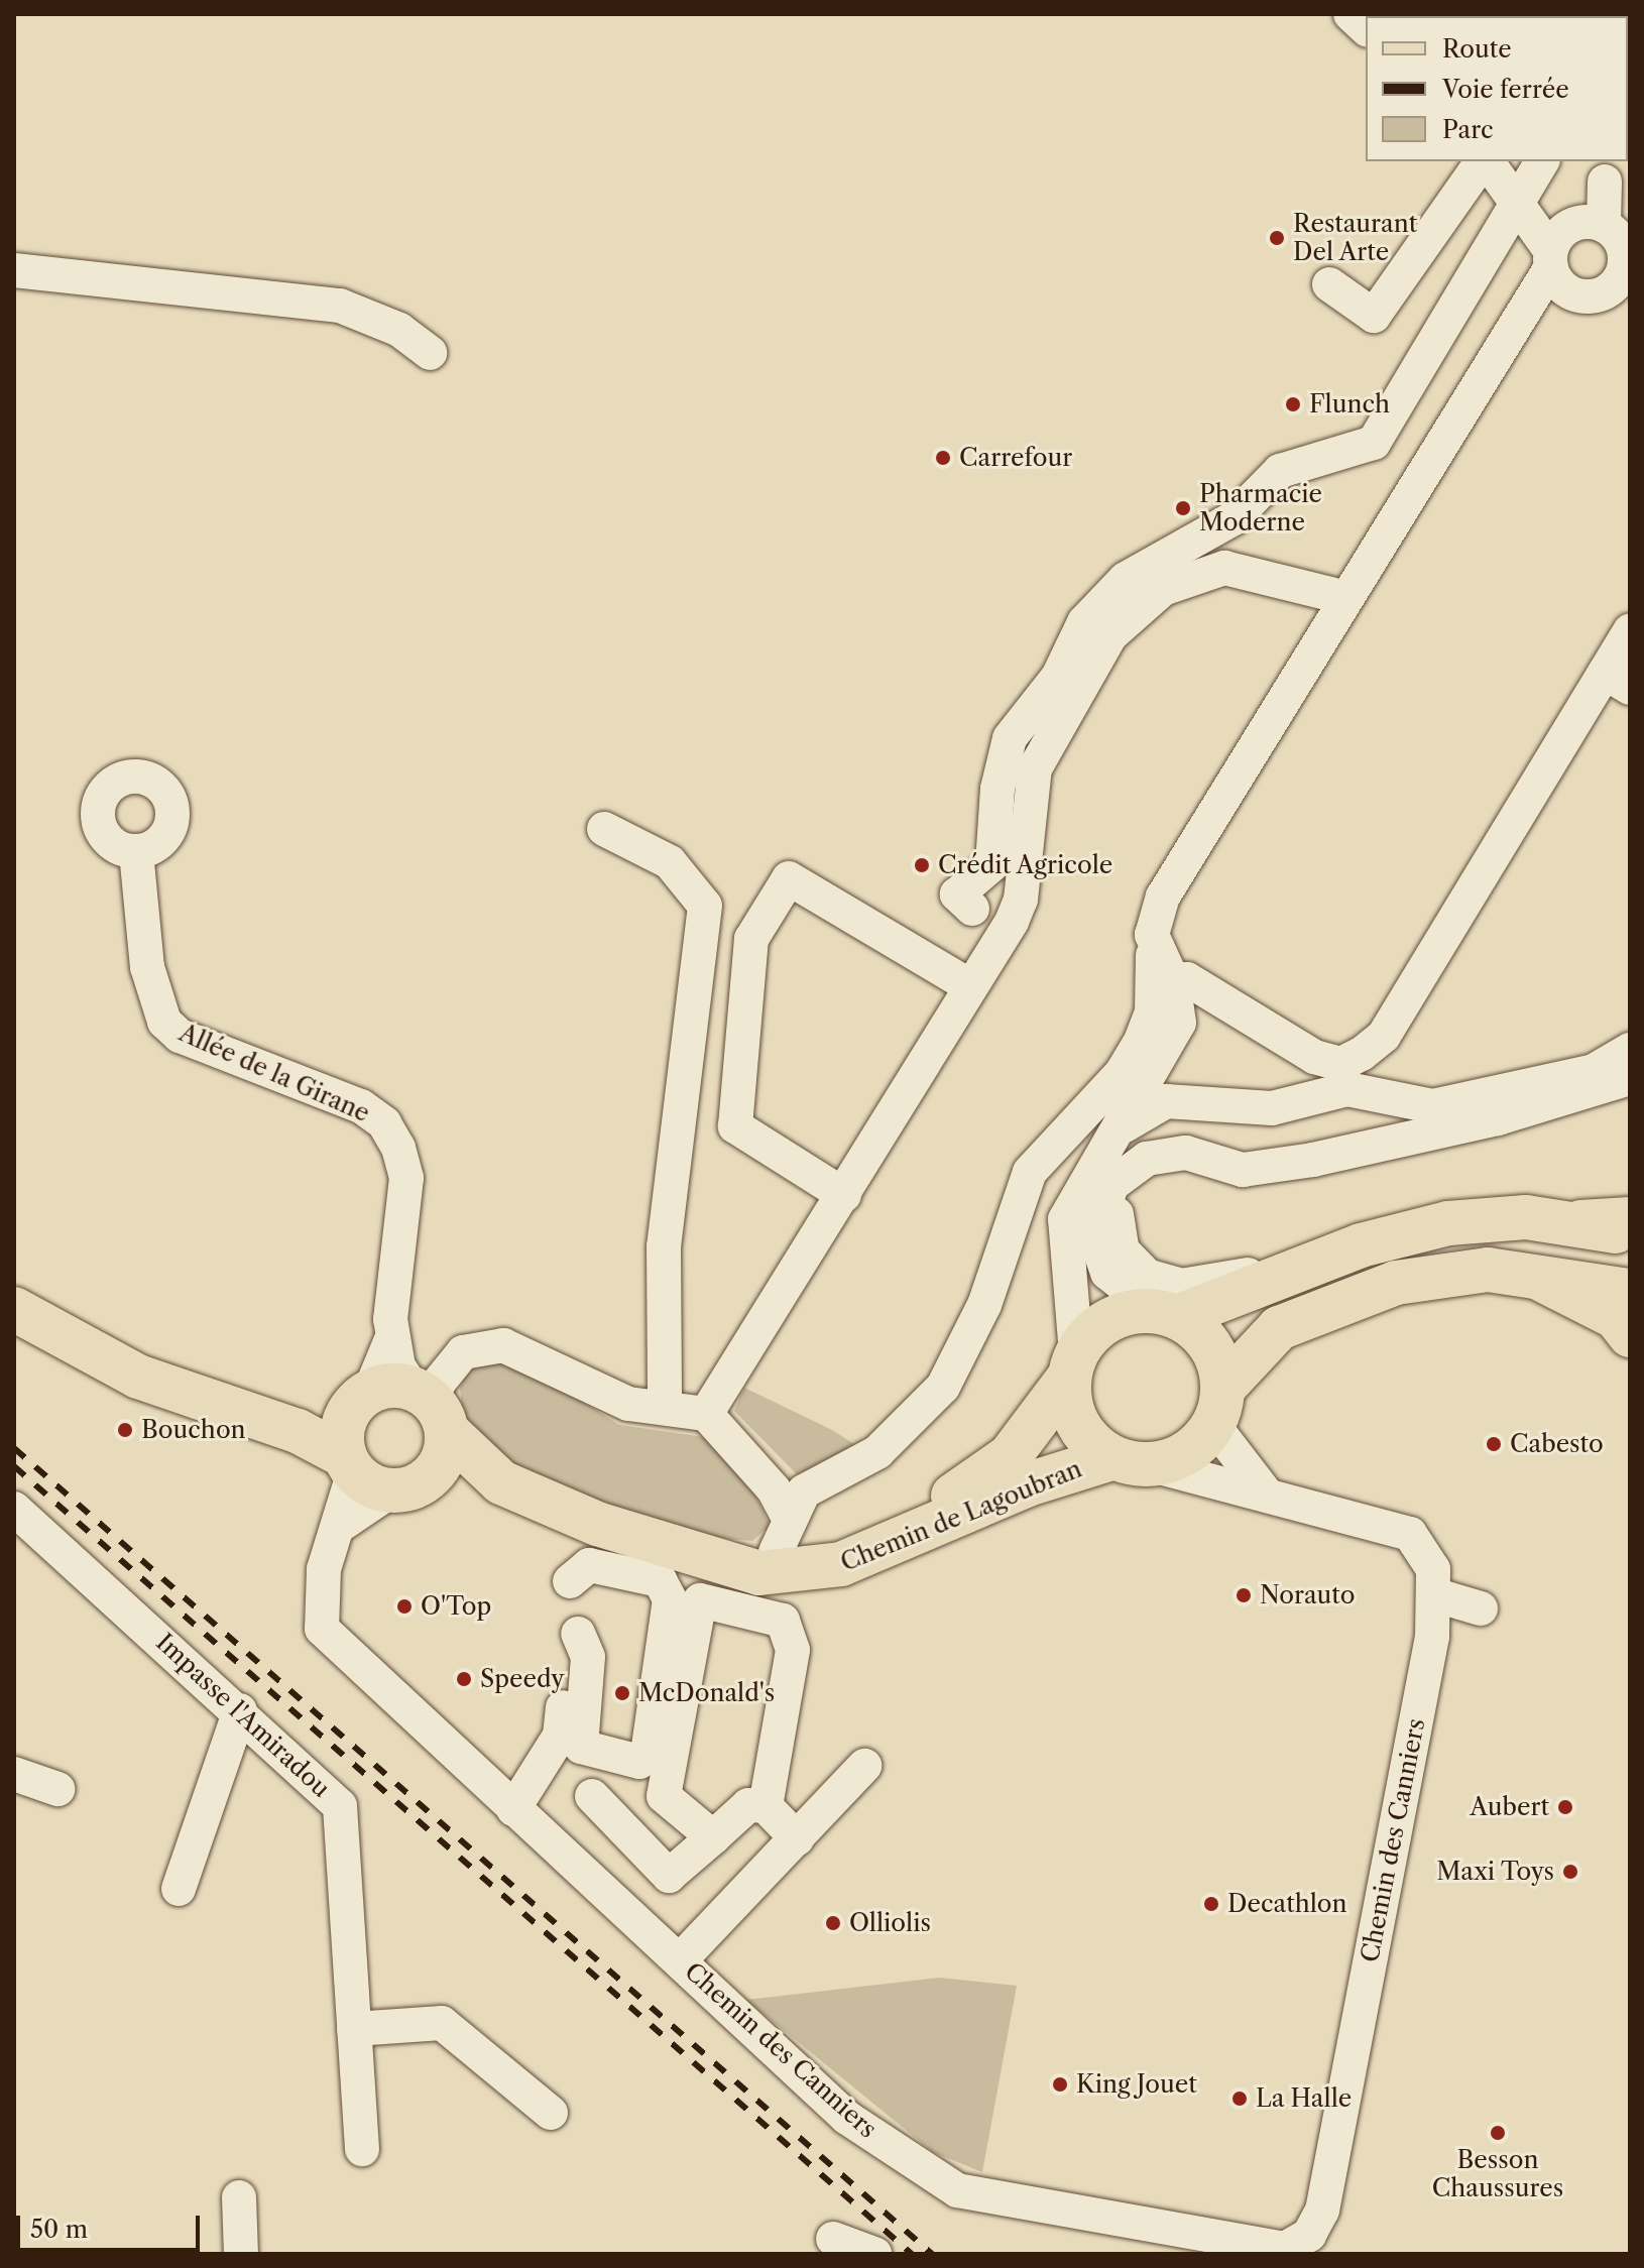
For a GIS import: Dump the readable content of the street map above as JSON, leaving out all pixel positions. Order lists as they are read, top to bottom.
{
  "streets": {
    "main road": ["Chemin de Lagoubran"],
    "street": ["Allée de la Girane", "Impasse l'Amiradou", "Chemin des Canniers"]
  },
  "crossings": [
    ["Allée de la Girane", "Chemin de Lagoubran"],
    ["Chemin de Lagoubran", "Chemin des Canniers"]
  ],
  "places": [
    "Restaurant Del Arte",
    "Flunch",
    "Carrefour",
    "Pharmacie Moderne",
    "Crédit Agricole",
    "Bouchon",
    "Cabesto",
    "Norauto",
    "O'Top",
    "Speedy",
    "McDonald's",
    "Aubert",
    "Maxi Toys",
    "Decathlon",
    "Olliolis",
    "King Jouet",
    "La Halle",
    "Besson Chaussures"
  ],
  "legend": ["Route", "Voie ferrée", "Parc"],
  "scale_bar": "50 m"
}
